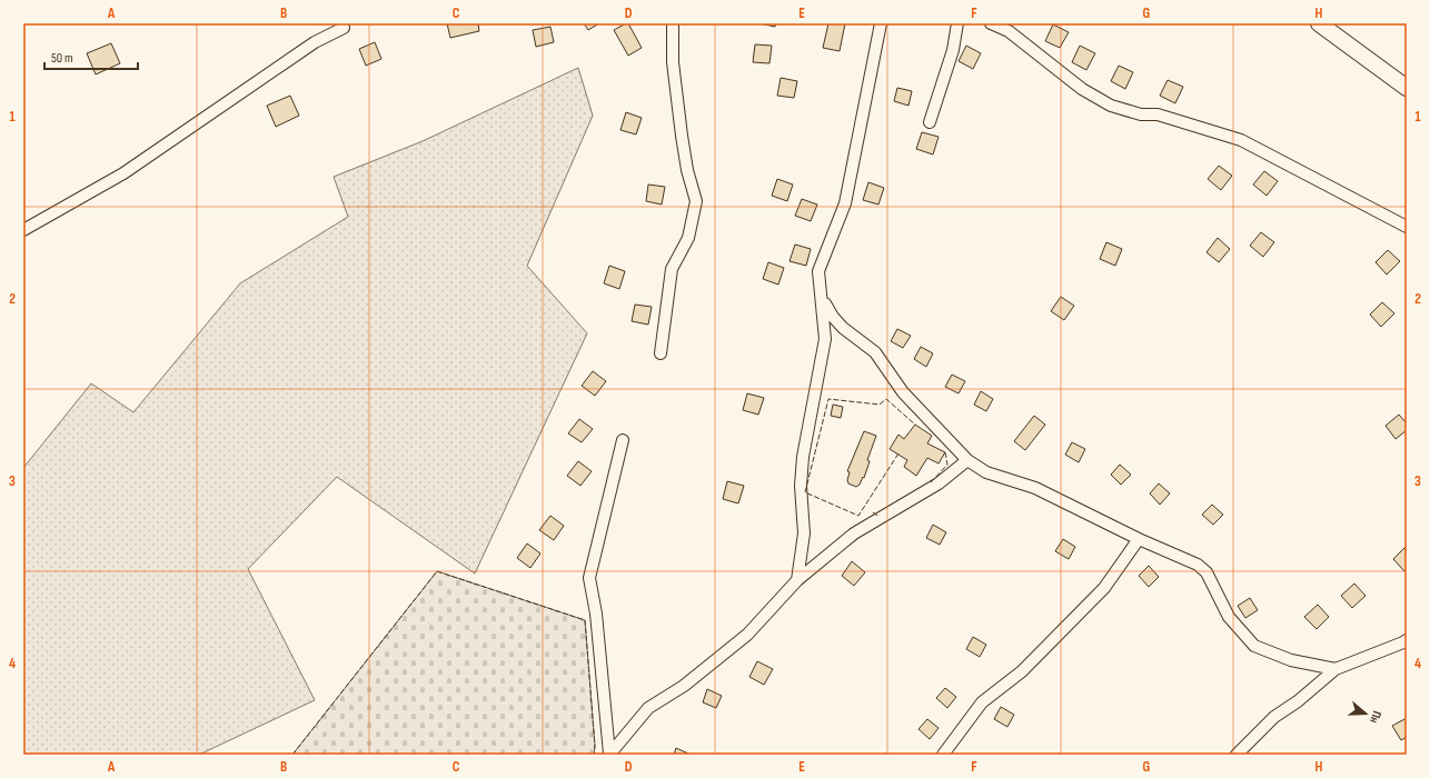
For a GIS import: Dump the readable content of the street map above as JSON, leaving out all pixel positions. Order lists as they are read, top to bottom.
{
  "scale_bar": "50 m",
  "north": "right",
  "grid": {
    "columns": [
      "A",
      "B",
      "C",
      "D",
      "E",
      "F",
      "G",
      "H"
    ],
    "rows": [
      "1",
      "2",
      "3",
      "4"
    ]
  }
}
